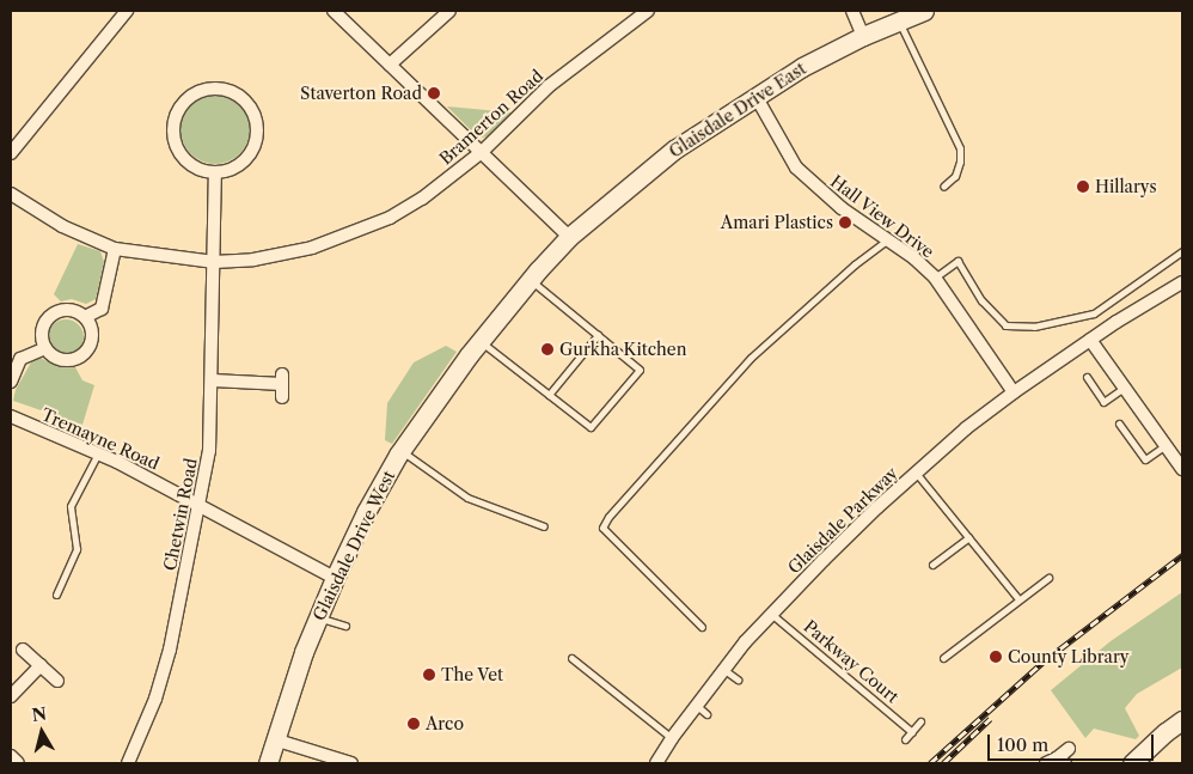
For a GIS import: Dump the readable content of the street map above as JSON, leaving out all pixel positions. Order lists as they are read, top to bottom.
{
  "streets": {
    "street": [
      "Glaisdale Drive East",
      "Bramerton Road",
      "Hall View Drive",
      "Tremayne Road",
      "Chetwin Road",
      "Glaisdale Parkway",
      "Glaisdale Drive West"
    ],
    "lane": ["Parkway Court"]
  },
  "crossings": [
    ["Glaisdale Drive East", "Hall View Drive"],
    ["Glaisdale Drive East", "Glaisdale Drive West"],
    ["Bramerton Road", "Chetwin Road"],
    ["Hall View Drive", "Glaisdale Parkway"],
    ["Tremayne Road", "Chetwin Road"],
    ["Tremayne Road", "Glaisdale Drive West"],
    ["Glaisdale Parkway", "Parkway Court"]
  ],
  "places": [
    "Staverton Road",
    "Hillarys",
    "Amari Plastics",
    "Gurkha Kitchen",
    "County Library",
    "The Vet",
    "Arco"
  ],
  "scale_bar": "100 m",
  "north": "top"
}
